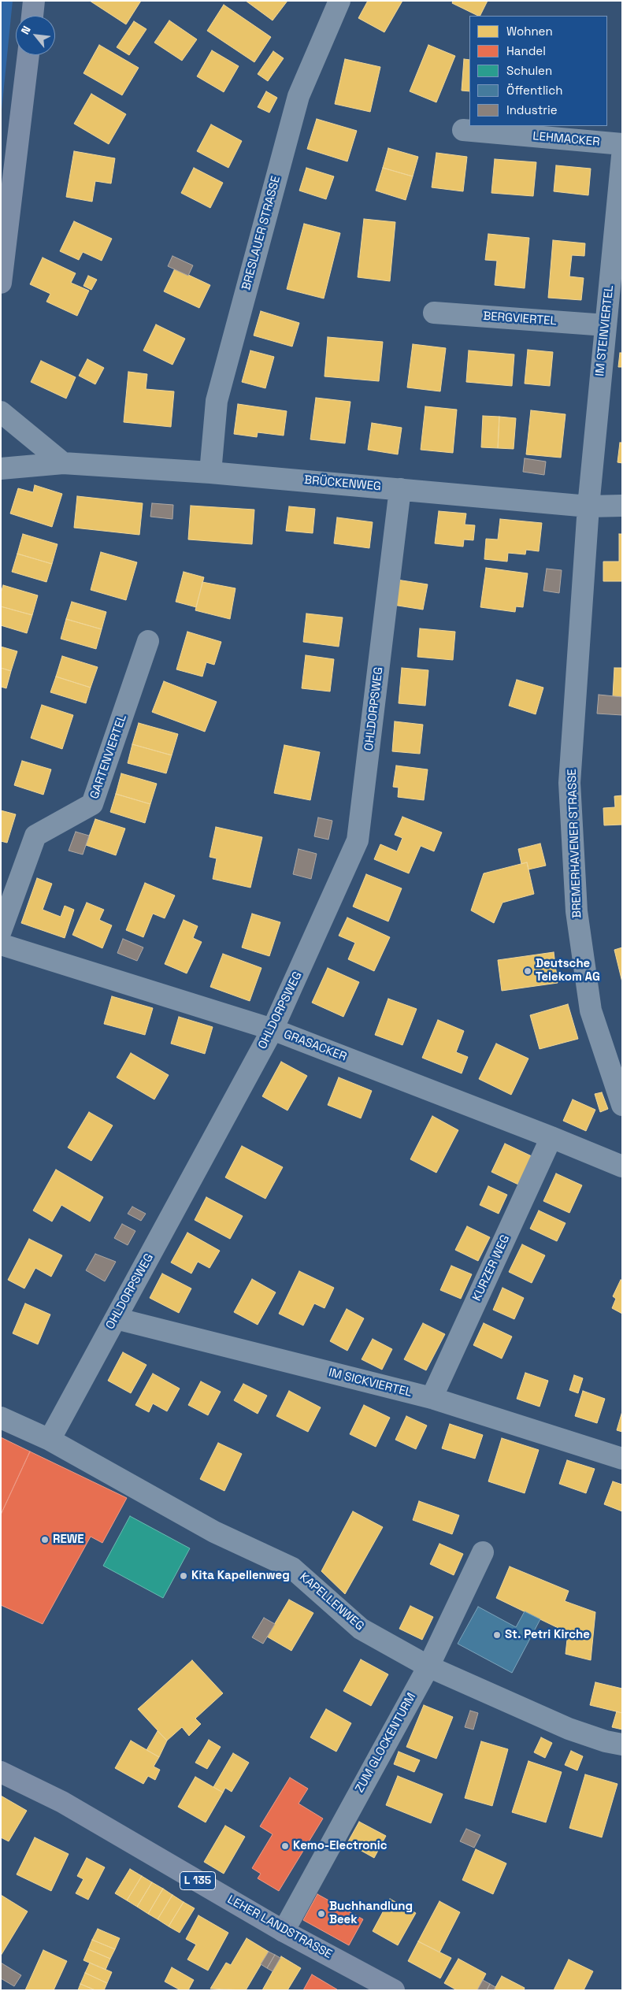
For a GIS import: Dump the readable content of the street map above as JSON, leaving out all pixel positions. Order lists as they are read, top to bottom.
{
  "streets": {
    "main road": ["L 135", "LEHER LANDSTRASSE"],
    "street": [
      "LEHMACKER",
      "BRESLAUER STRASSE",
      "BERGVIERTEL",
      "IM STEINVIERTEL",
      "BRÜCKENWEG",
      "OHLDORPSWEG",
      "GARTENVIERTEL",
      "BREMERHAVENER STRASSE",
      "GRASACKER",
      "KURZER WEG",
      "IM SICKVIERTEL",
      "KAPELLENWEG",
      "ZUM GLOCKENTURM"
    ]
  },
  "crossings": [
    ["BRESLAUER STRASSE", "BRÜCKENWEG"],
    ["BERGVIERTEL", "IM STEINVIERTEL"],
    ["IM STEINVIERTEL", "BRÜCKENWEG"],
    ["IM STEINVIERTEL", "BREMERHAVENER STRASSE"],
    ["BRÜCKENWEG", "OHLDORPSWEG"],
    ["BRÜCKENWEG", "BREMERHAVENER STRASSE"],
    ["OHLDORPSWEG", "GRASACKER"],
    ["OHLDORPSWEG", "IM SICKVIERTEL"],
    ["OHLDORPSWEG", "KAPELLENWEG"],
    ["GRASACKER", "KURZER WEG"],
    ["KURZER WEG", "IM SICKVIERTEL"],
    ["KAPELLENWEG", "ZUM GLOCKENTURM"],
    ["ZUM GLOCKENTURM", "LEHER LANDSTRASSE"]
  ],
  "places": [
    "Deutsche Telekom AG",
    "REWE",
    "Kita Kapellenweg",
    "St. Petri Kirche",
    "Kemo-Electronic",
    "Buchhandlung Beek"
  ],
  "legend": [
    "Wohnen",
    "Handel",
    "Schulen",
    "Öffentlich",
    "Industrie"
  ],
  "north": "top left"
}
